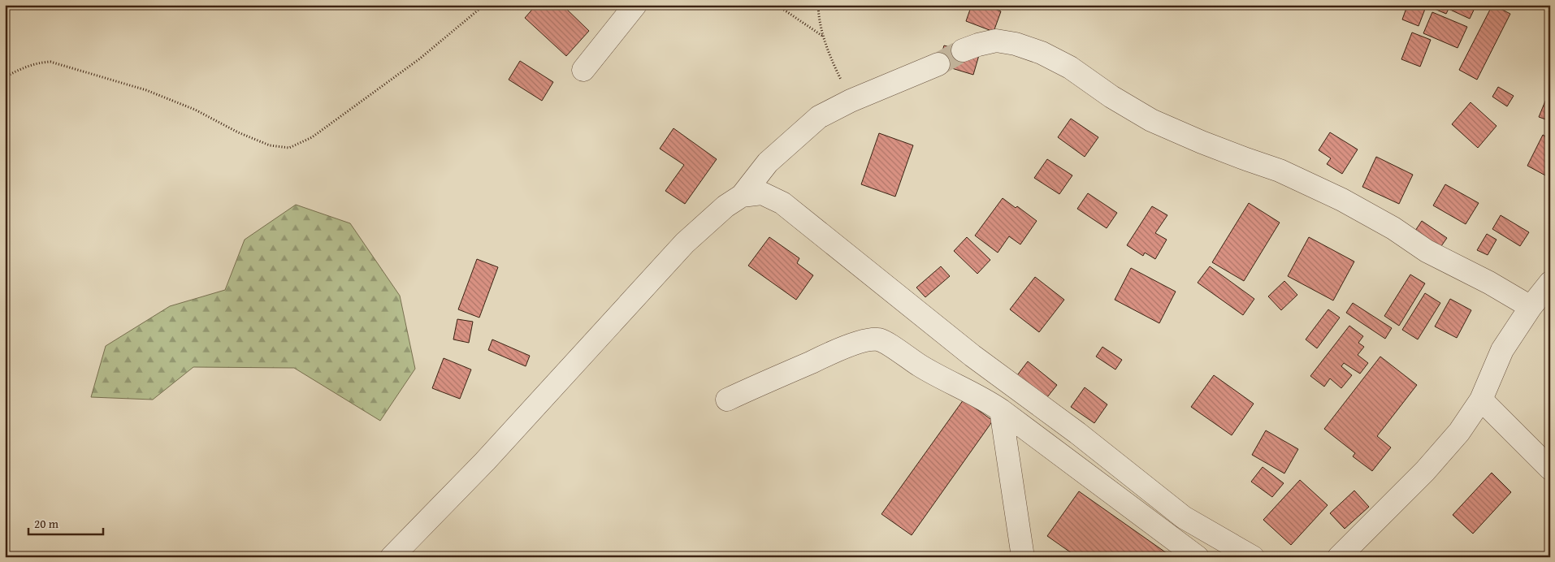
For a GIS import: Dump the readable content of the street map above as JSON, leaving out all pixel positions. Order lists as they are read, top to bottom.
{
  "scale_bar": "20 m"
}
